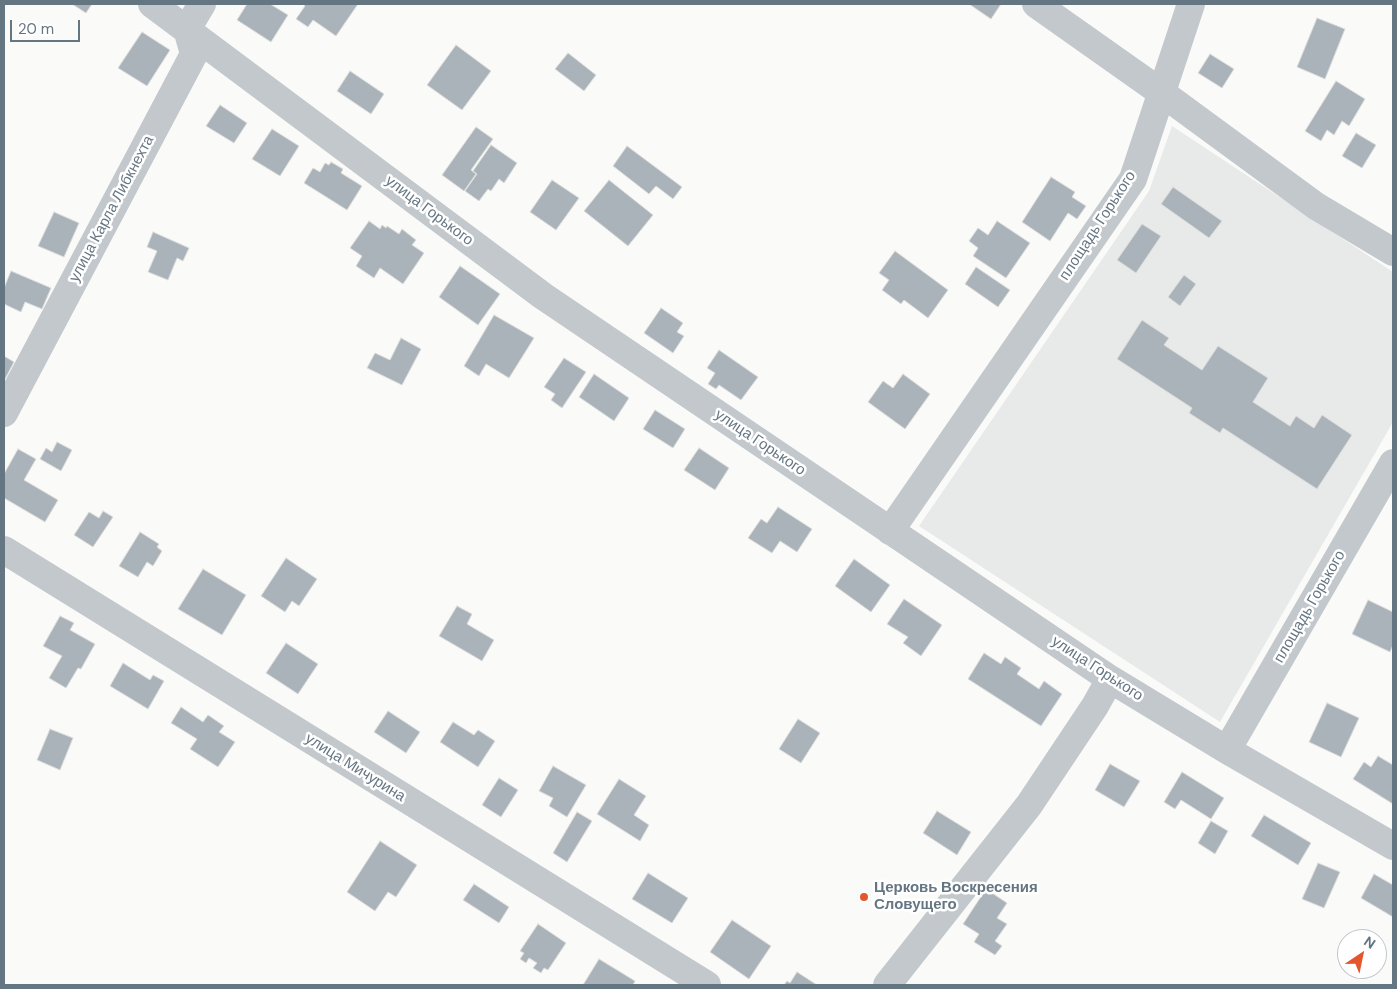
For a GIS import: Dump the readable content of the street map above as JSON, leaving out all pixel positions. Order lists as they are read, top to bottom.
{
  "streets": {
    "street": [
      "улица Карла Либкнехта",
      "улица Горького",
      "площадь Горького",
      "улица Мичурина"
    ]
  },
  "crossings": [
    ["улица Карла Либкнехта", "улица Горького"],
    ["улица Горького", "площадь Горького"]
  ],
  "places": ["Церковь Воскресения Словущего"],
  "scale_bar": "20 m",
  "north": "top right"
}
